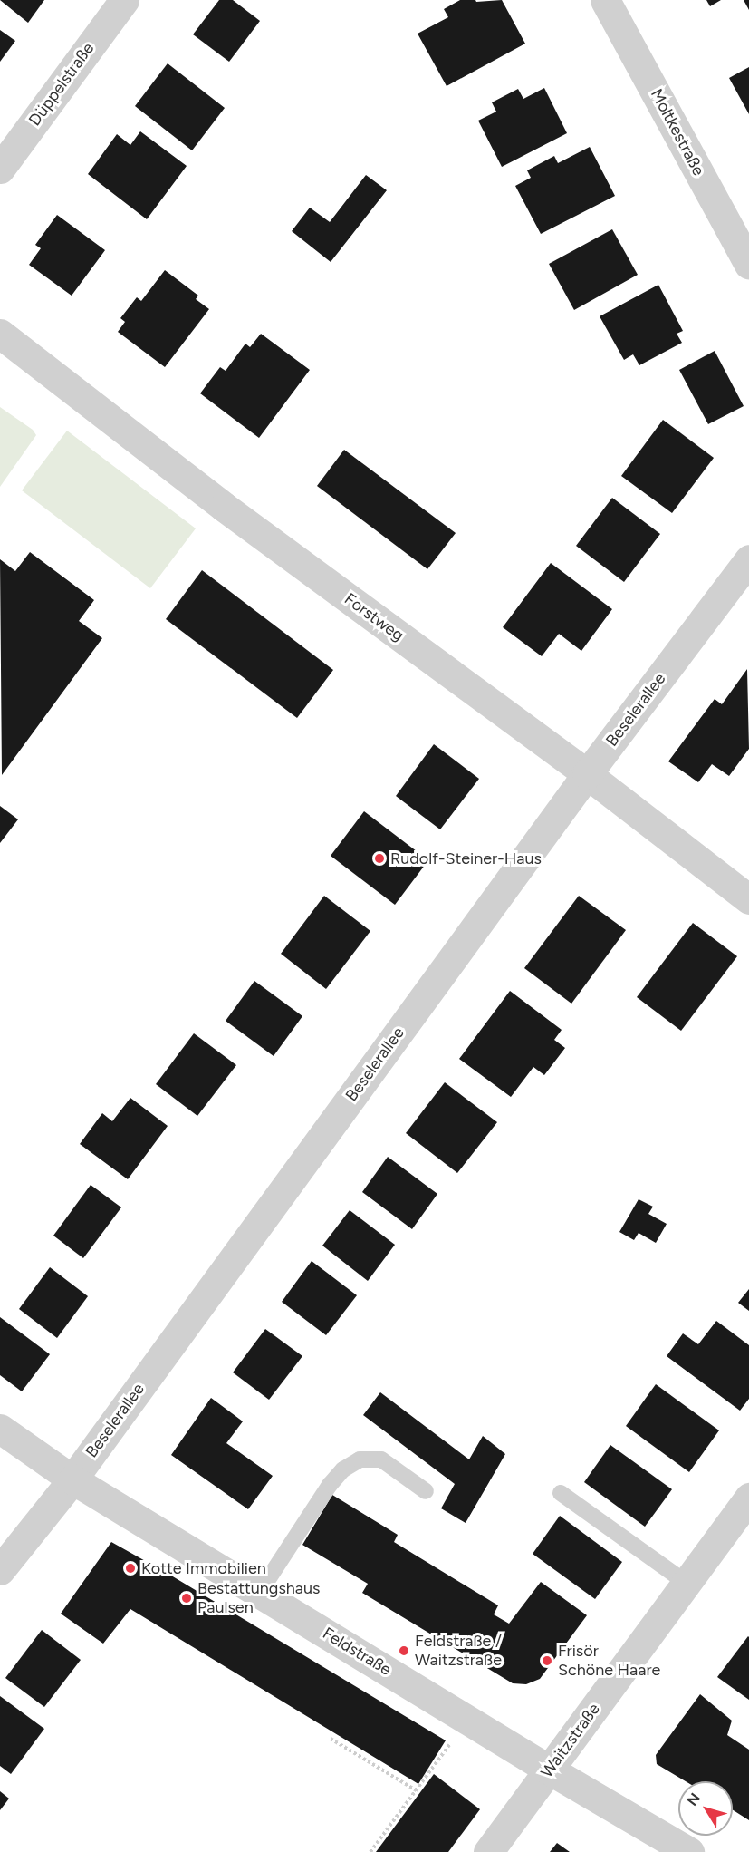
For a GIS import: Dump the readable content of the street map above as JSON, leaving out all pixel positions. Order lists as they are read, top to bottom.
{
  "streets": {
    "street": [
      "Düppelstraße",
      "Moltkestraße",
      "Forstweg",
      "Beselerallee",
      "Feldstraße",
      "Waitzstraße"
    ]
  },
  "crossings": [
    ["Forstweg", "Beselerallee"],
    ["Beselerallee", "Feldstraße"],
    ["Feldstraße", "Waitzstraße"]
  ],
  "places": [
    "Rudolf-Steiner-Haus",
    "Kotte Immobilien",
    "Bestattungshaus Paulsen",
    "Feldstraße / Waitzstraße",
    "Frisör Schöne Haare"
  ],
  "north": "top left"
}
